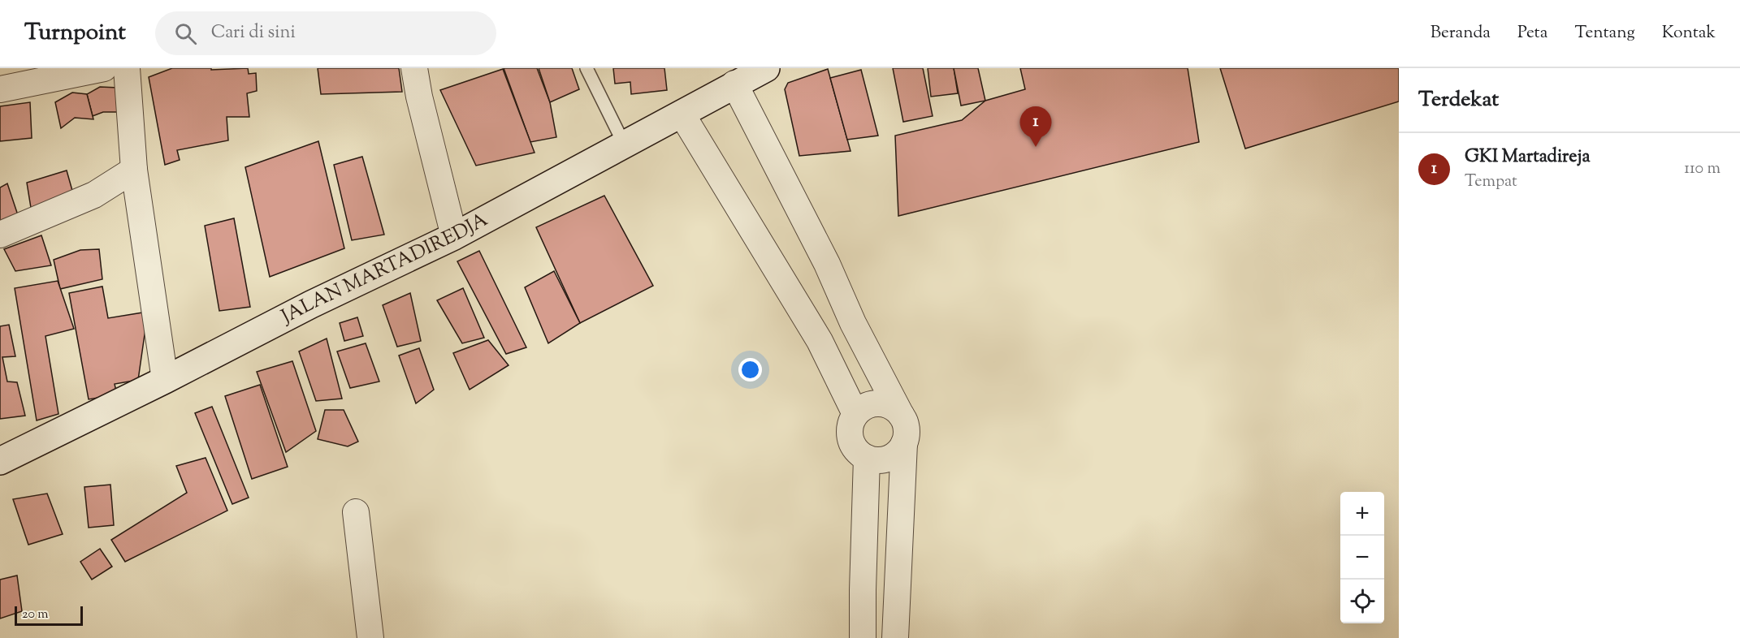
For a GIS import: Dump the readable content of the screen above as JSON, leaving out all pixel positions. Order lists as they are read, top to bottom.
{
  "streets": {
    "main road": ["JALAN MARTADIREDJA"]
  },
  "scale_bar": "20 m",
  "page": {
    "header": "Turnpoint",
    "search": "Cari di sini",
    "nav": [
      "Beranda",
      "Peta",
      "Tentang",
      "Kontak"
    ],
    "heading": "Terdekat",
    "pins": "1",
    "list": [
      {
        "mark": "1",
        "name": "GKI Martadireja",
        "note": "Tempat",
        "value": "110 m"
      }
    ],
    "map_buttons": ["+", "−"],
    "scale": "20 m"
  }
}
